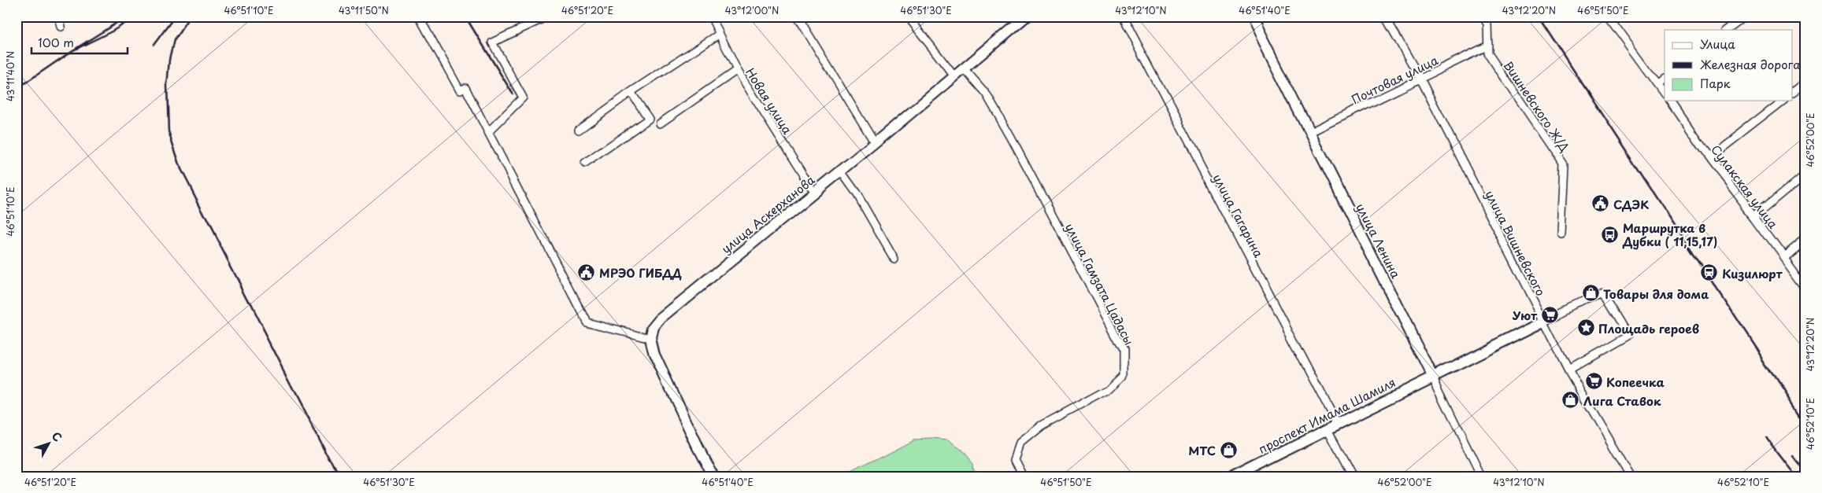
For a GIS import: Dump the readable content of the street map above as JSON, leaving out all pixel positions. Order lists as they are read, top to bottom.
{
  "streets": {
    "street": [
      "Почтовая улица",
      "Новая улица",
      "Вишневского Ж/Д",
      "Сулакская улица",
      "улица Аскерханова",
      "улица Гагарина",
      "улица Ленина",
      "улица Вишневского",
      "улица Гамзата Цадасы",
      "проспект Имама Шамиля"
    ]
  },
  "crossings": [
    ["Почтовая улица", "Вишневского Ж/Д"],
    ["Почтовая улица", "улица Ленина"],
    ["Почтовая улица", "улица Вишневского"],
    ["Новая улица", "улица Аскерханова"],
    ["улица Аскерханова", "улица Гамзата Цадасы"],
    ["улица Гагарина", "проспект Имама Шамиля"],
    ["улица Ленина", "проспект Имама Шамиля"],
    ["улица Вишневского", "проспект Имама Шамиля"]
  ],
  "places": {
    "public building": ["СДЭК", "МРЭО ГИБДД"],
    "bus stop": ["Маршрутка в Дубки ( 11,15,17)"],
    "station": ["Кизилюрт"],
    "shop": ["Товары для дома", "Лига Ставок", "МТС"],
    "supermarket": ["Уют", "Копеечка"],
    "place": ["Площадь героев"]
  },
  "legend": ["Улица", "Железная дорога", "Парк"],
  "scale_bar": "100 m",
  "north": "top right",
  "coordinates": [
    "46°51'10\"E",
    "43°11'50\"N",
    "46°51'20\"E",
    "43°12'00\"N",
    "46°51'30\"E",
    "43°12'10\"N",
    "46°51'40\"E",
    "43°12'20\"N",
    "46°51'50\"E",
    "43°11'40\"N",
    "46°52'00\"E",
    "46°52'10\"E"
  ]
}
